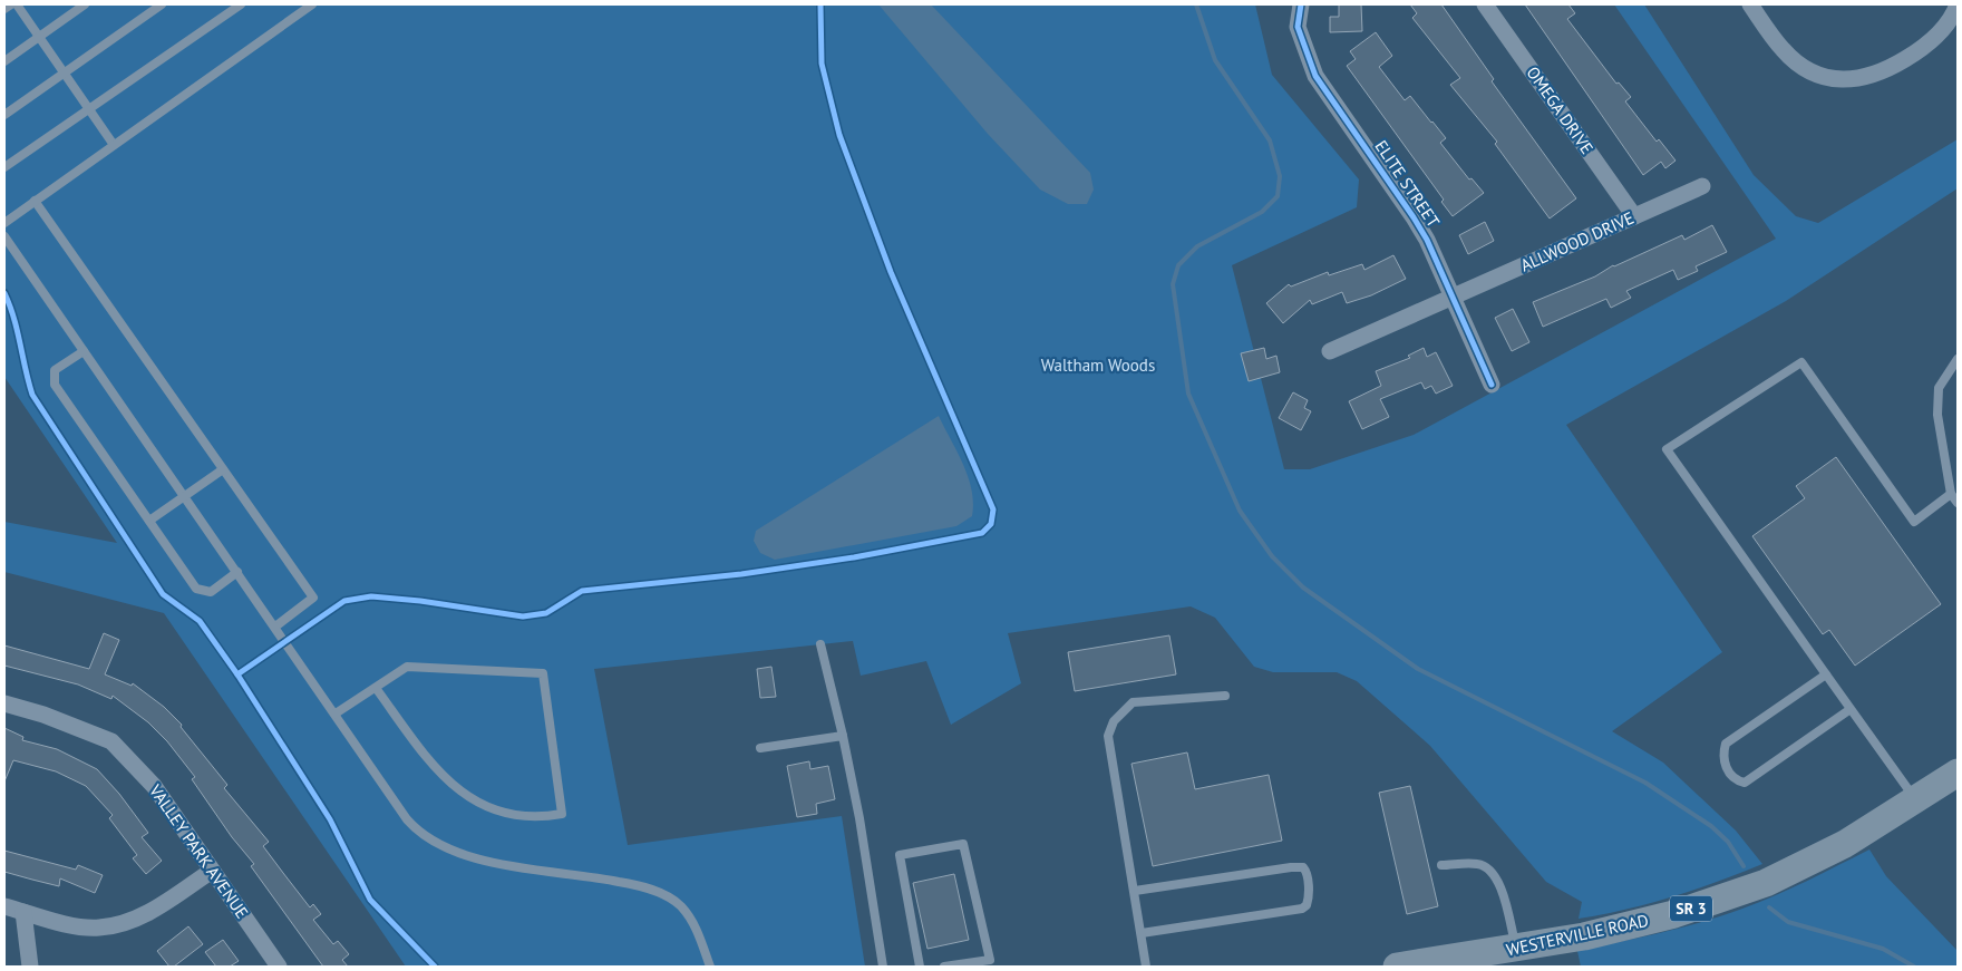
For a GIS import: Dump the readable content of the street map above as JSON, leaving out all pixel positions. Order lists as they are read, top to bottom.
{
  "streets": {
    "main road": ["SR 3", "WESTERVILLE ROAD"],
    "street": [
      "OMEGA DRIVE",
      "ELITE STREET",
      "ALLWOOD DRIVE",
      "VALLEY PARK AVENUE"
    ]
  },
  "crossings": [
    ["OMEGA DRIVE", "ALLWOOD DRIVE"],
    ["ELITE STREET", "ALLWOOD DRIVE"]
  ],
  "parks": ["Waltham Woods"]
}
